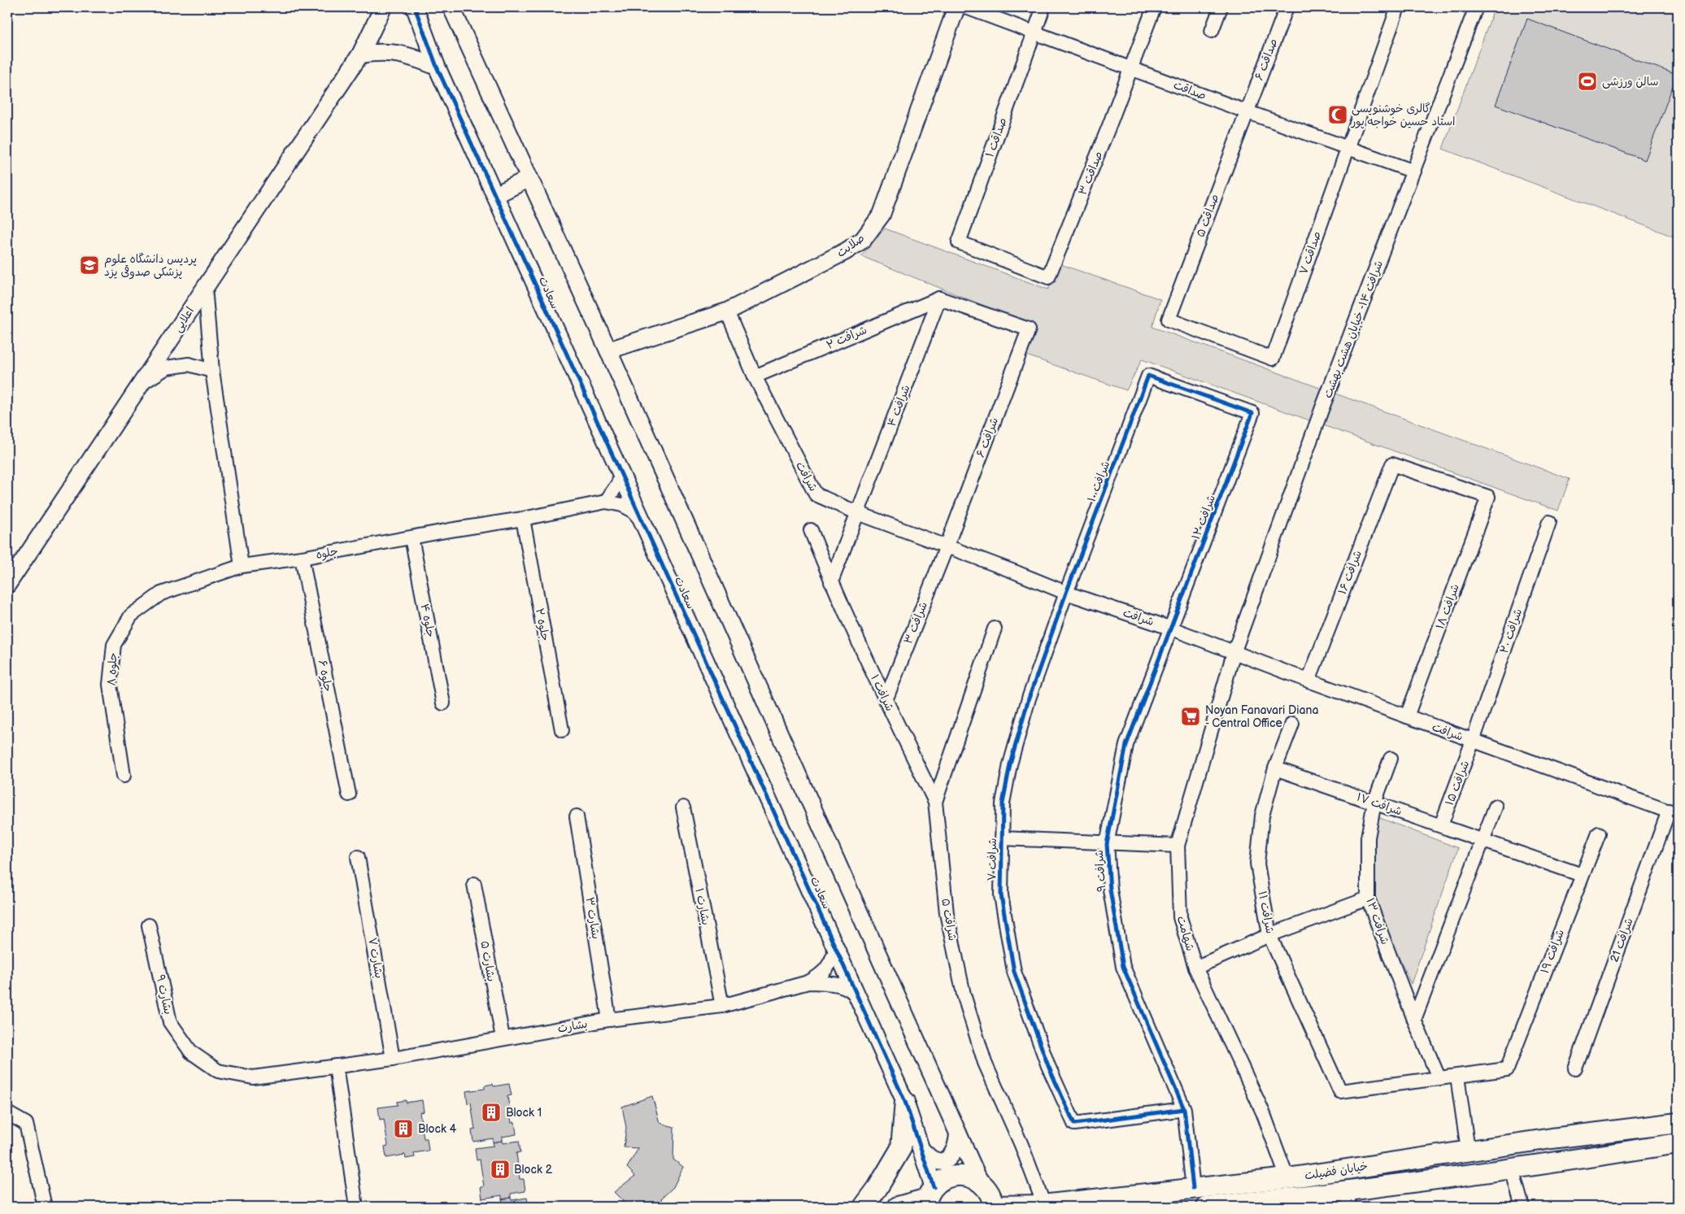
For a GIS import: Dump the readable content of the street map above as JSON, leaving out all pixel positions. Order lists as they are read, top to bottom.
{
  "streets": {
    "main road": ["خیابان فضیلت"],
    "street": [
      "صداقت ۶",
      "صداقت",
      "صداقت ۱",
      "صداقت ۳",
      "صداقت ۵",
      "صلابت",
      "صداقت ۷",
      "سعادت",
      "اعلایی",
      "شرافت ۱۴- خیابان هشت بهشت",
      "شرافت ۲",
      "شرافت ۴",
      "شرافت ۶",
      "شرافت",
      "شرافت ۱۰",
      "شرافت ۱۲",
      "جلوه",
      "شرافت ۱۶",
      "شرافت ۱۸",
      "جلوه ۴",
      "شرافت ۳",
      "جلوه ۲",
      "شرافت ۲۰",
      "جلوه ۸",
      "جلوه ۶",
      "شرافت ۱",
      "شرافت ۱۵",
      "شرافت ۱۷",
      "شرافت ۷",
      "شرافت ۹",
      "بشارت ۱",
      "شرافت ۱۱",
      "بشارت ۳",
      "شرافت ۵",
      "شرافت ۱۳",
      "شهامت",
      "شرافت 21",
      "شرافت ۱۹",
      "بشارت ۷",
      "بشارت ۵",
      "بشارت ۹",
      "بشارت"
    ]
  },
  "crossings": [
    ["صداقت ۶", "صداقت"],
    ["صداقت ۶", "صداقت ۵"],
    ["صداقت", "صداقت ۱"],
    ["صداقت", "صداقت ۳"],
    ["صداقت", "صداقت ۵"],
    ["صداقت", "صداقت ۷"],
    ["صداقت", "شرافت ۱۴- خیابان هشت بهشت"],
    ["صداقت ۱", "صداقت ۳"],
    ["صداقت ۵", "صداقت ۷"],
    ["صلابت", "شرافت"],
    ["شرافت ۱۴- خیابان هشت بهشت", "شرافت"],
    ["شرافت ۱۴- خیابان هشت بهشت", "شهامت"],
    ["شرافت ۲", "شرافت ۴"],
    ["شرافت ۲", "شرافت ۶"],
    ["شرافت ۲", "شرافت"],
    ["شرافت ۴", "شرافت ۶"],
    ["شرافت ۴", "شرافت"],
    ["شرافت ۶", "شرافت"],
    ["شرافت ۶", "شرافت ۳"],
    ["شرافت", "شرافت ۱۰"],
    ["شرافت", "شرافت ۱۲"],
    ["شرافت", "شرافت ۱۶"],
    ["شرافت", "شرافت ۱۸"],
    ["شرافت", "شرافت ۳"],
    ["شرافت", "شرافت ۲۰"],
    ["شرافت", "شرافت ۱۵"],
    ["شرافت", "شرافت ۷"],
    ["شرافت", "شرافت ۹"],
    ["شرافت", "شهامت"],
    ["شرافت", "شرافت 21"],
    ["شرافت ۱۰", "شرافت ۱۲"],
    ["شرافت ۱۰", "شرافت ۷"],
    ["شرافت ۱۲", "شرافت ۹"],
    ["جلوه", "جلوه ۴"],
    ["جلوه", "جلوه ۲"],
    ["جلوه", "جلوه ۸"],
    ["جلوه", "جلوه ۶"],
    ["شرافت ۱۶", "شرافت ۱۸"],
    ["شرافت ۳", "شرافت ۱"],
    ["شرافت ۲۰", "شرافت ۱۵"],
    ["شرافت ۱", "شرافت ۵"],
    ["شرافت ۱۵", "شرافت ۱۷"],
    ["شرافت ۱۷", "شرافت ۱۱"],
    ["شرافت ۱۷", "شرافت ۱۳"],
    ["شرافت ۱۷", "شرافت ۱۹"],
    ["شرافت ۷", "شرافت ۹"],
    ["شرافت ۹", "خیابان فضیلت"],
    ["بشارت ۱", "بشارت"],
    ["شرافت ۱۱", "شرافت ۱۳"],
    ["بشارت ۳", "بشارت"],
    ["شرافت ۵", "خیابان فضیلت"],
    ["شهامت", "خیابان فضیلت"],
    ["بشارت ۷", "بشارت"],
    ["بشارت ۵", "بشارت"],
    ["بشارت ۹", "بشارت"]
  ],
  "places": {
    "sports": ["سالن ورزشی"],
    "mosque": ["گالری خوشنویسی استاد حسین خواجه پور"],
    "school or university": ["پردیس دانشگاه علوم پزشکی صدوقی یزد"],
    "supermarket": ["Noyan Fanavari Diana - Central Office"],
    "building": ["Block 1", "Block 4", "Block 2"]
  }
}
